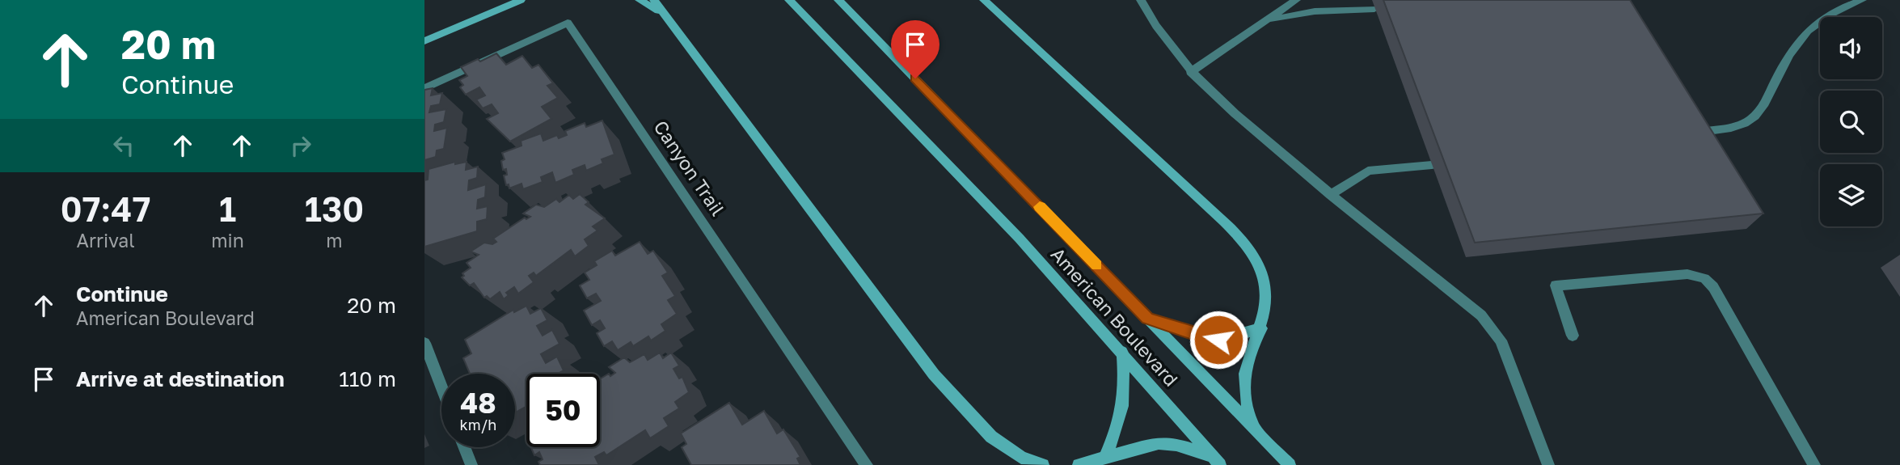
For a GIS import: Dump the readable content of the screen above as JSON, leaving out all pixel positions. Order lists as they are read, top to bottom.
{
  "streets": {
    "main road": ["American Boulevard"],
    "street": ["Canyon Trail"]
  },
  "page": {
    "turn": ["20 m", "Continue"],
    "eta": [
      "07:47",
      "Arrival",
      "1",
      "min",
      "130",
      "m"
    ],
    "list": [
      {
        "name": "Continue",
        "note": "American Boulevard",
        "value": "20 m"
      },
      {
        "name": "Arrive at destination",
        "value": "110 m"
      }
    ],
    "speed": "48 km/h",
    "limit": "50"
  }
}
